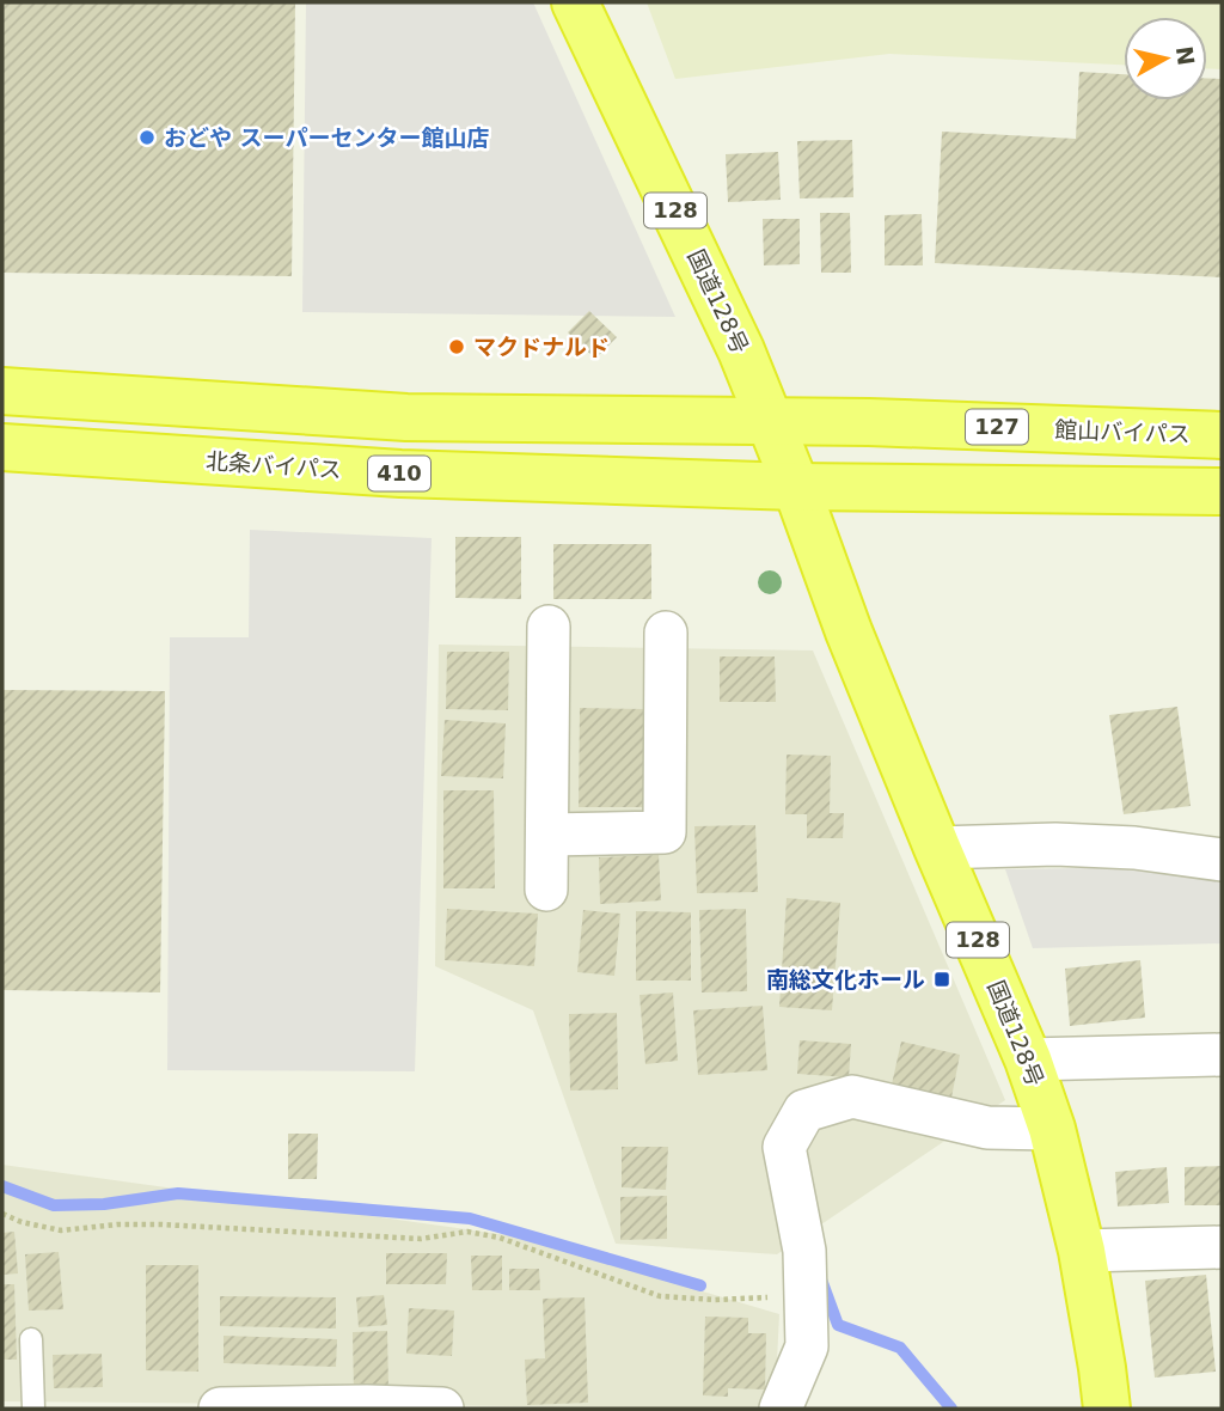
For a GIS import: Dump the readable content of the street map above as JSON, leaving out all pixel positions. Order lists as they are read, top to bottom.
{
  "streets": {
    "highway": [
      "128",
      "国道128号",
      "127",
      "館山バイパス",
      "北条バイパス",
      "410"
    ]
  },
  "crossings": [
    ["128", "国道128号"],
    ["128", "館山バイパス"],
    ["128", "北条バイパス"],
    ["国道128号", "館山バイパス"],
    ["国道128号", "北条バイパス"]
  ],
  "places": {
    "other": ["おどや スーパーセンター館山店", "マクドナルド"],
    "transit": ["南総文化ホール"]
  },
  "north": "right"
}
